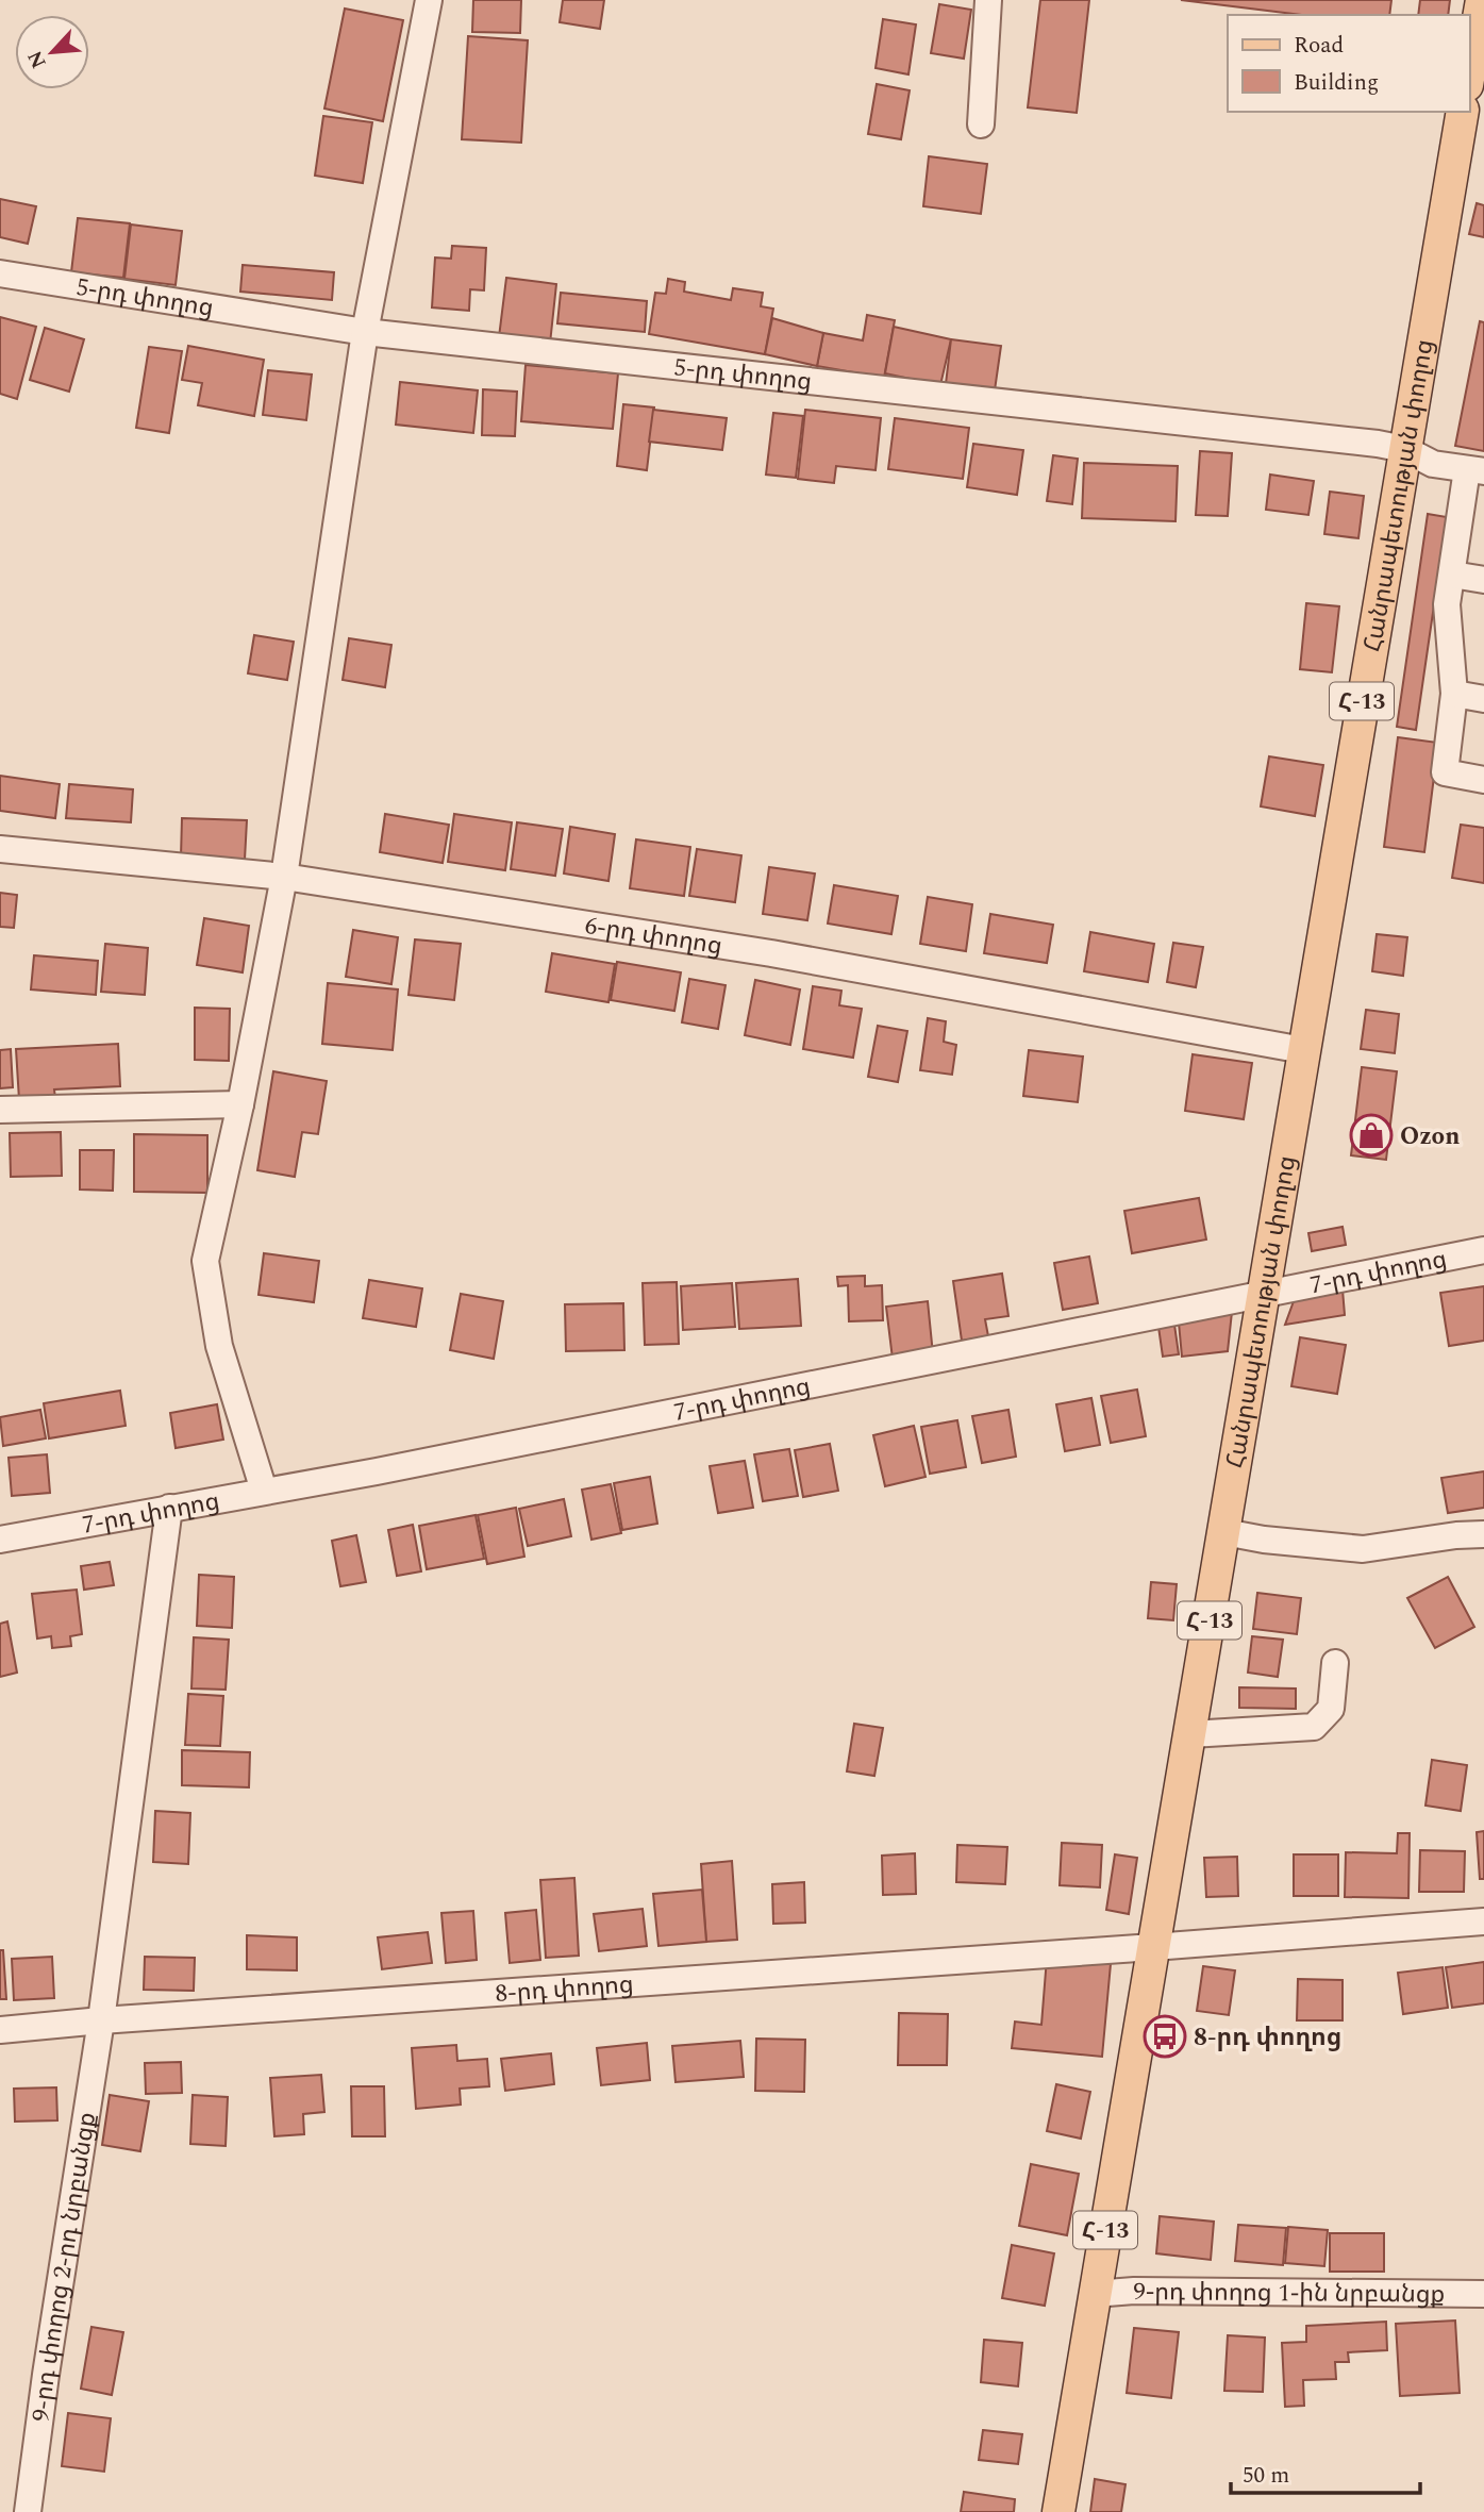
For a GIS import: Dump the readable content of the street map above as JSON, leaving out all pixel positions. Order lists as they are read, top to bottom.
{
  "streets": {
    "main road": ["Հանրապետության փողոց", "Հ-13"],
    "street": [
      "5-րդ փողոց",
      "6-րդ փողոց",
      "7-րդ փողոց",
      "8-րդ փողոց",
      "9-րդ փողոց 2-րդ նրբանցք",
      "9-րդ փողոց 1-ին նրբանցք"
    ]
  },
  "crossings": [
    ["5-րդ փողոց", "Հանրապետության փողոց"],
    ["Հանրապետության փողոց", "6-րդ փողոց"],
    ["Հանրապետության փողոց", "7-րդ փողոց"],
    ["Հանրապետության փողոց", "8-րդ փողոց"],
    ["Հանրապետության փողոց", "9-րդ փողոց 1-ին նրբանցք"],
    ["7-րդ փողոց", "9-րդ փողոց 2-րդ նրբանցք"],
    ["8-րդ փողոց", "9-րդ փողոց 2-րդ նրբանցք"]
  ],
  "places": {
    "shop": ["Ozon"],
    "bus stop": ["8-րդ փողոց"]
  },
  "legend": ["Road", "Building"],
  "scale_bar": "50 m",
  "north": "bottom left"
}
